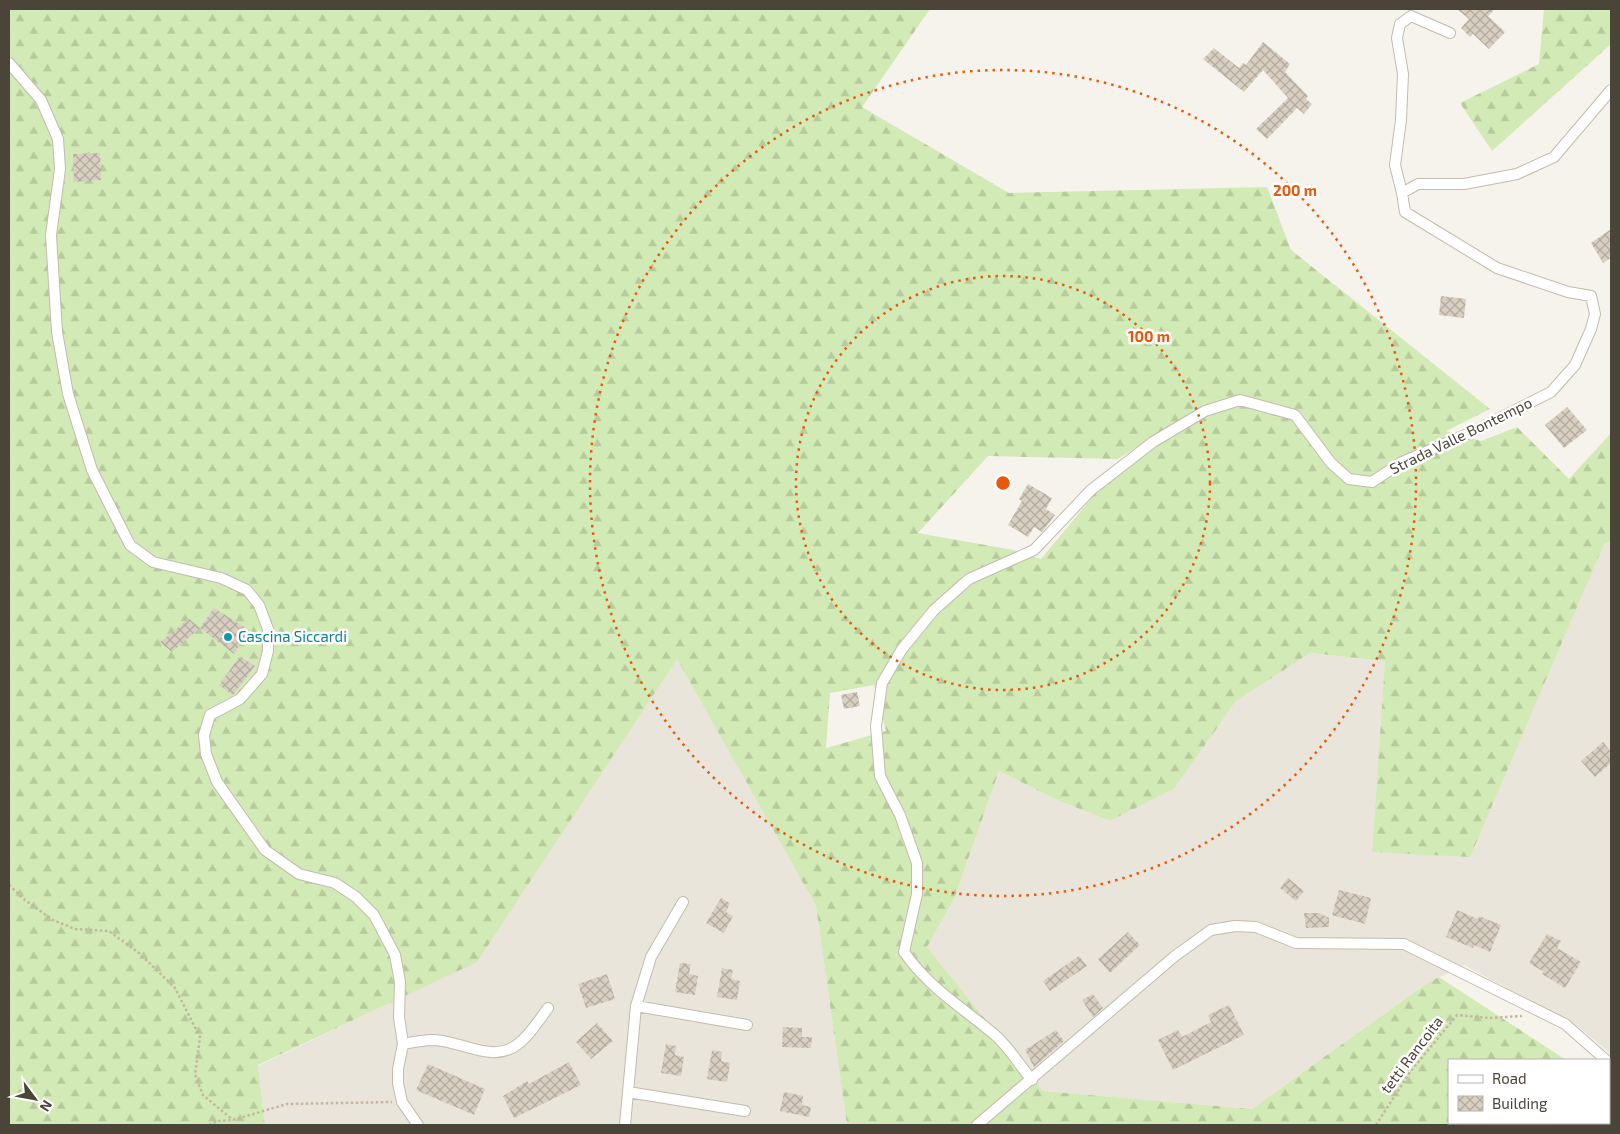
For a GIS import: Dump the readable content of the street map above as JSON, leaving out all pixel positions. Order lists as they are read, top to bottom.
{
  "streets": {
    "street": ["Strada Valle Bontempo"],
    "path": ["tetti Rancoita"]
  },
  "places": ["Cascina Siccardi"],
  "legend": ["Road", "Building"],
  "north": "bottom right",
  "rings": ["200 m", "100 m"]
}
